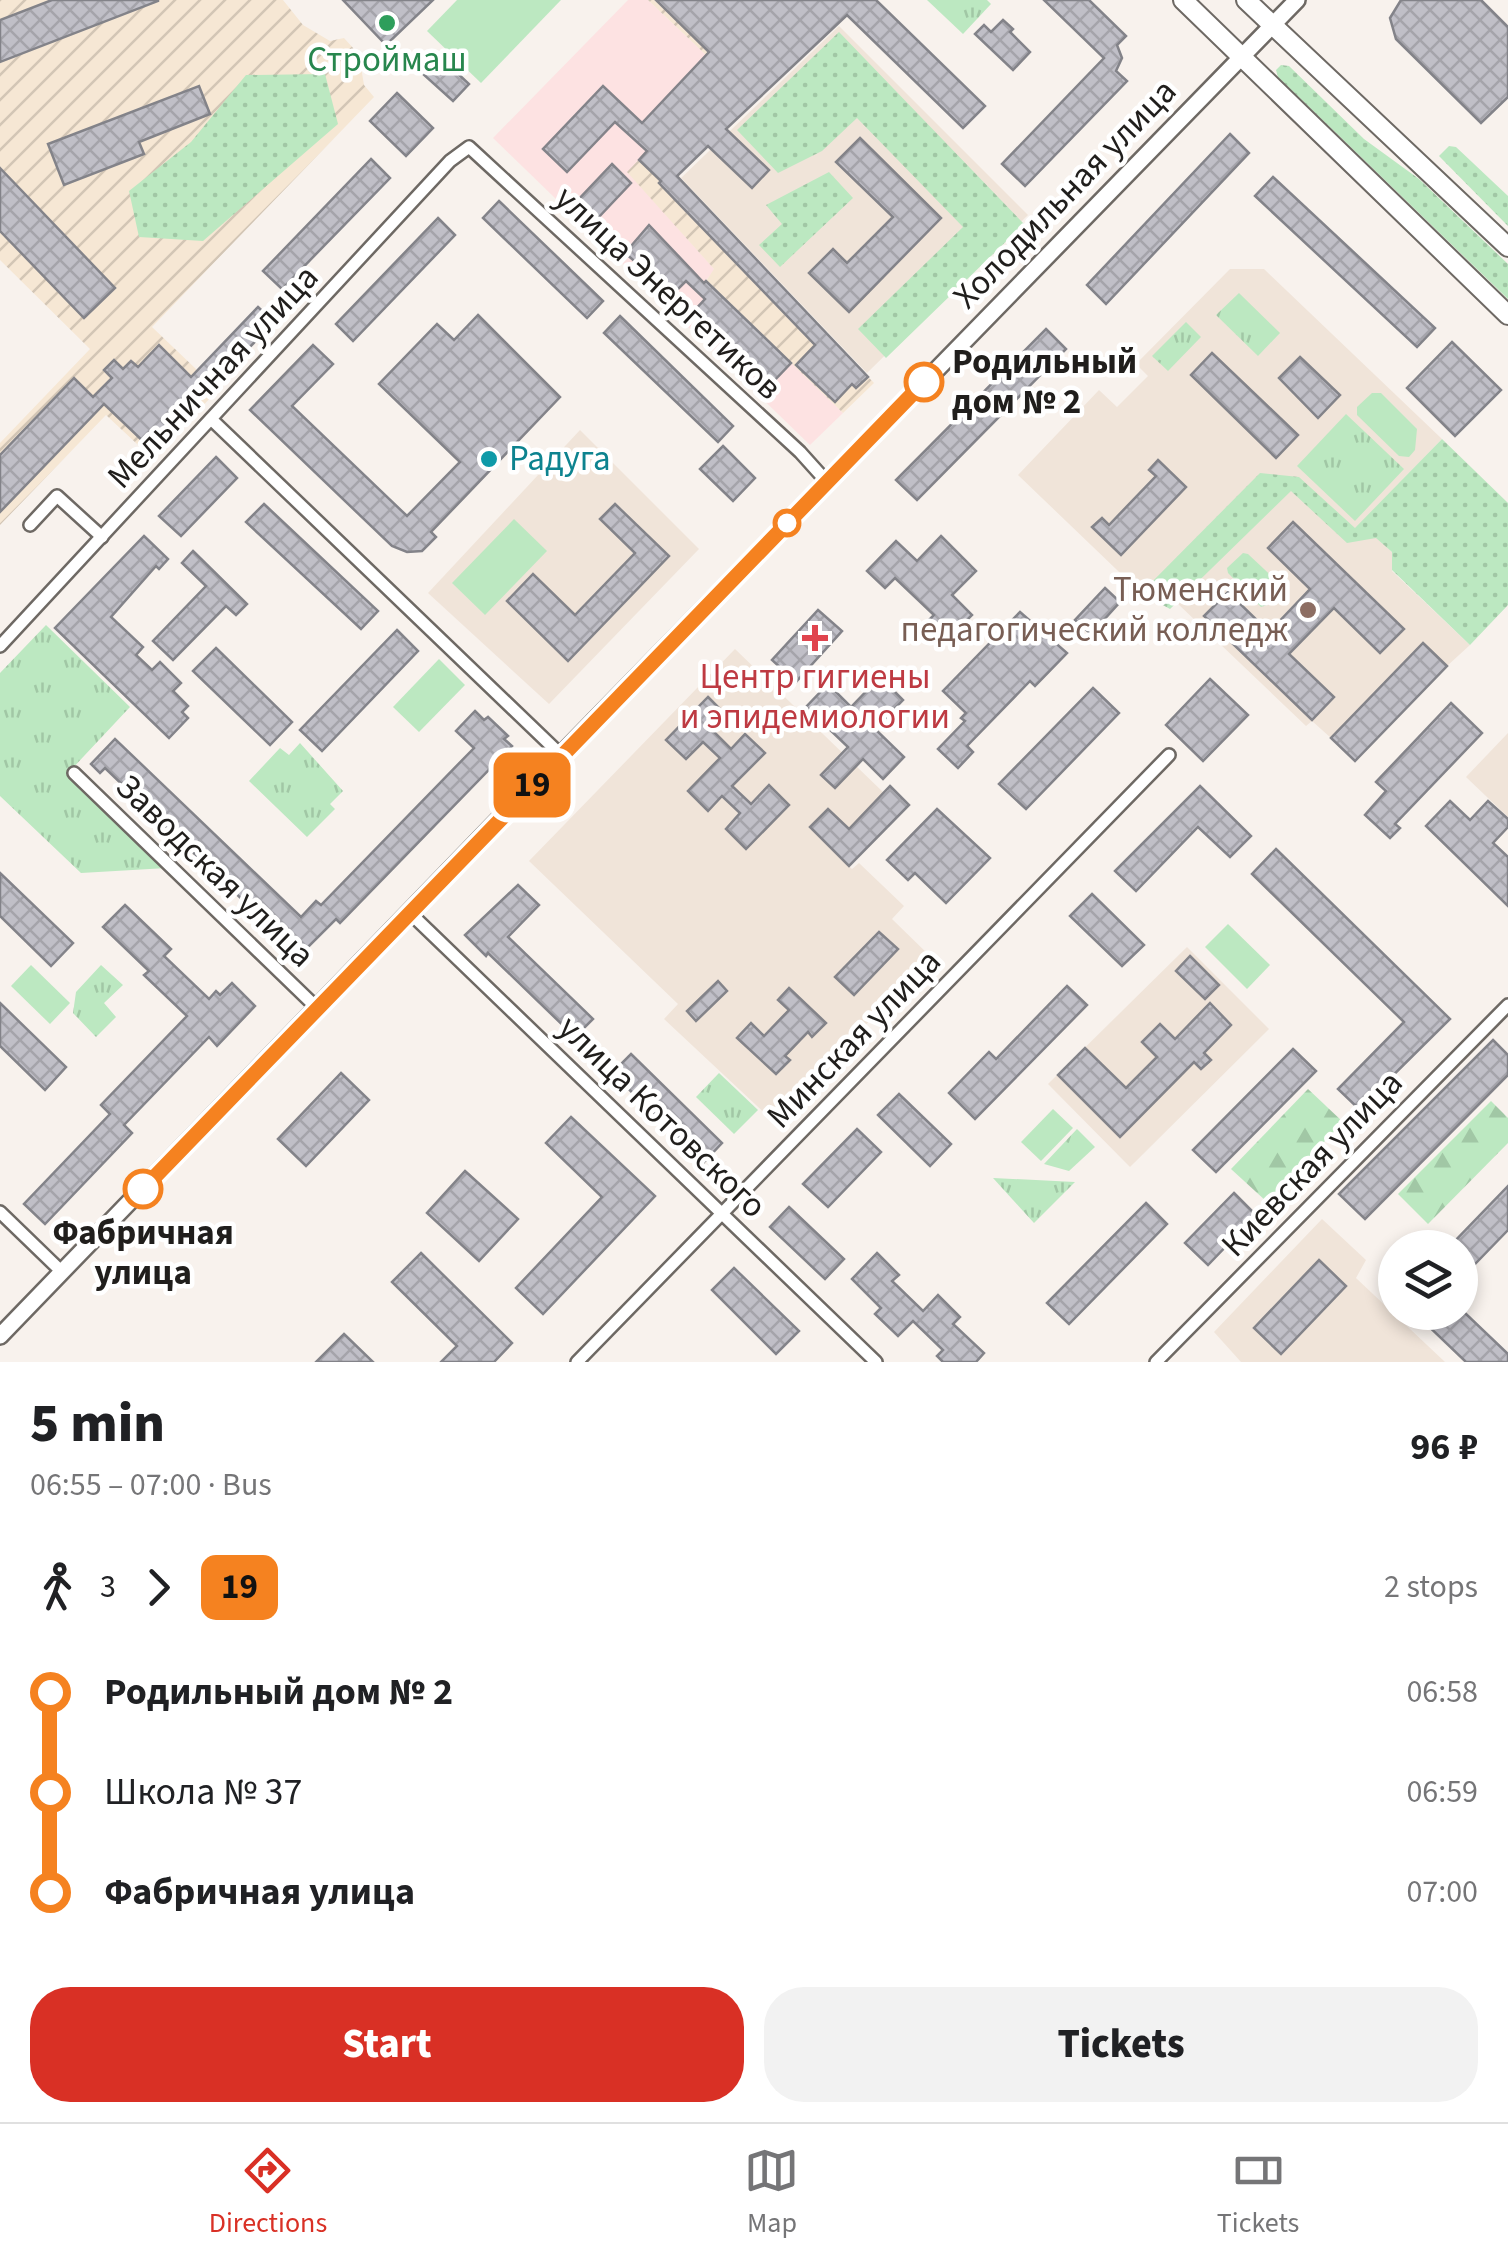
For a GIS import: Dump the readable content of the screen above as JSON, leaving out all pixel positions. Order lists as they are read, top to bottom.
{
  "streets": {
    "street": [
      "Холодильная улица",
      "улица Энергетиков",
      "Мельничная улица",
      "Заводская улица",
      "Минская улица",
      "улица Котовского",
      "Киевская улица"
    ]
  },
  "crossings": [
    ["Холодильная улица", "улица Энергетиков"],
    ["Холодильная улица", "Заводская улица"],
    ["Холодильная улица", "улица Котовского"],
    ["улица Энергетиков", "Мельничная улица"],
    ["Минская улица", "улица Котовского"]
  ],
  "places": {
    "other": [
      "Строймаш",
      "Родильный дом № 2",
      "Радуга",
      "Тюменский педагогический колледж",
      "Фабричная улица"
    ],
    "health": ["Центр гигиены и эпидемиологии"]
  },
  "lines": ["bus line 19"],
  "page": {
    "on_map": "19",
    "heading": ["5 min", "06:55 – 07:00 · Bus", "96 ₽"],
    "legs": ["3", "19", "2 stops"],
    "list": [
      {
        "name": "Родильный дом № 2",
        "value": "06:58"
      },
      {
        "name": "Школа № 37",
        "value": "06:59"
      },
      {
        "name": "Фабричная улица",
        "value": "07:00"
      }
    ],
    "buttons": ["Start", "Tickets"],
    "tabs": ["Directions", "Map", "Tickets"]
  }
}
